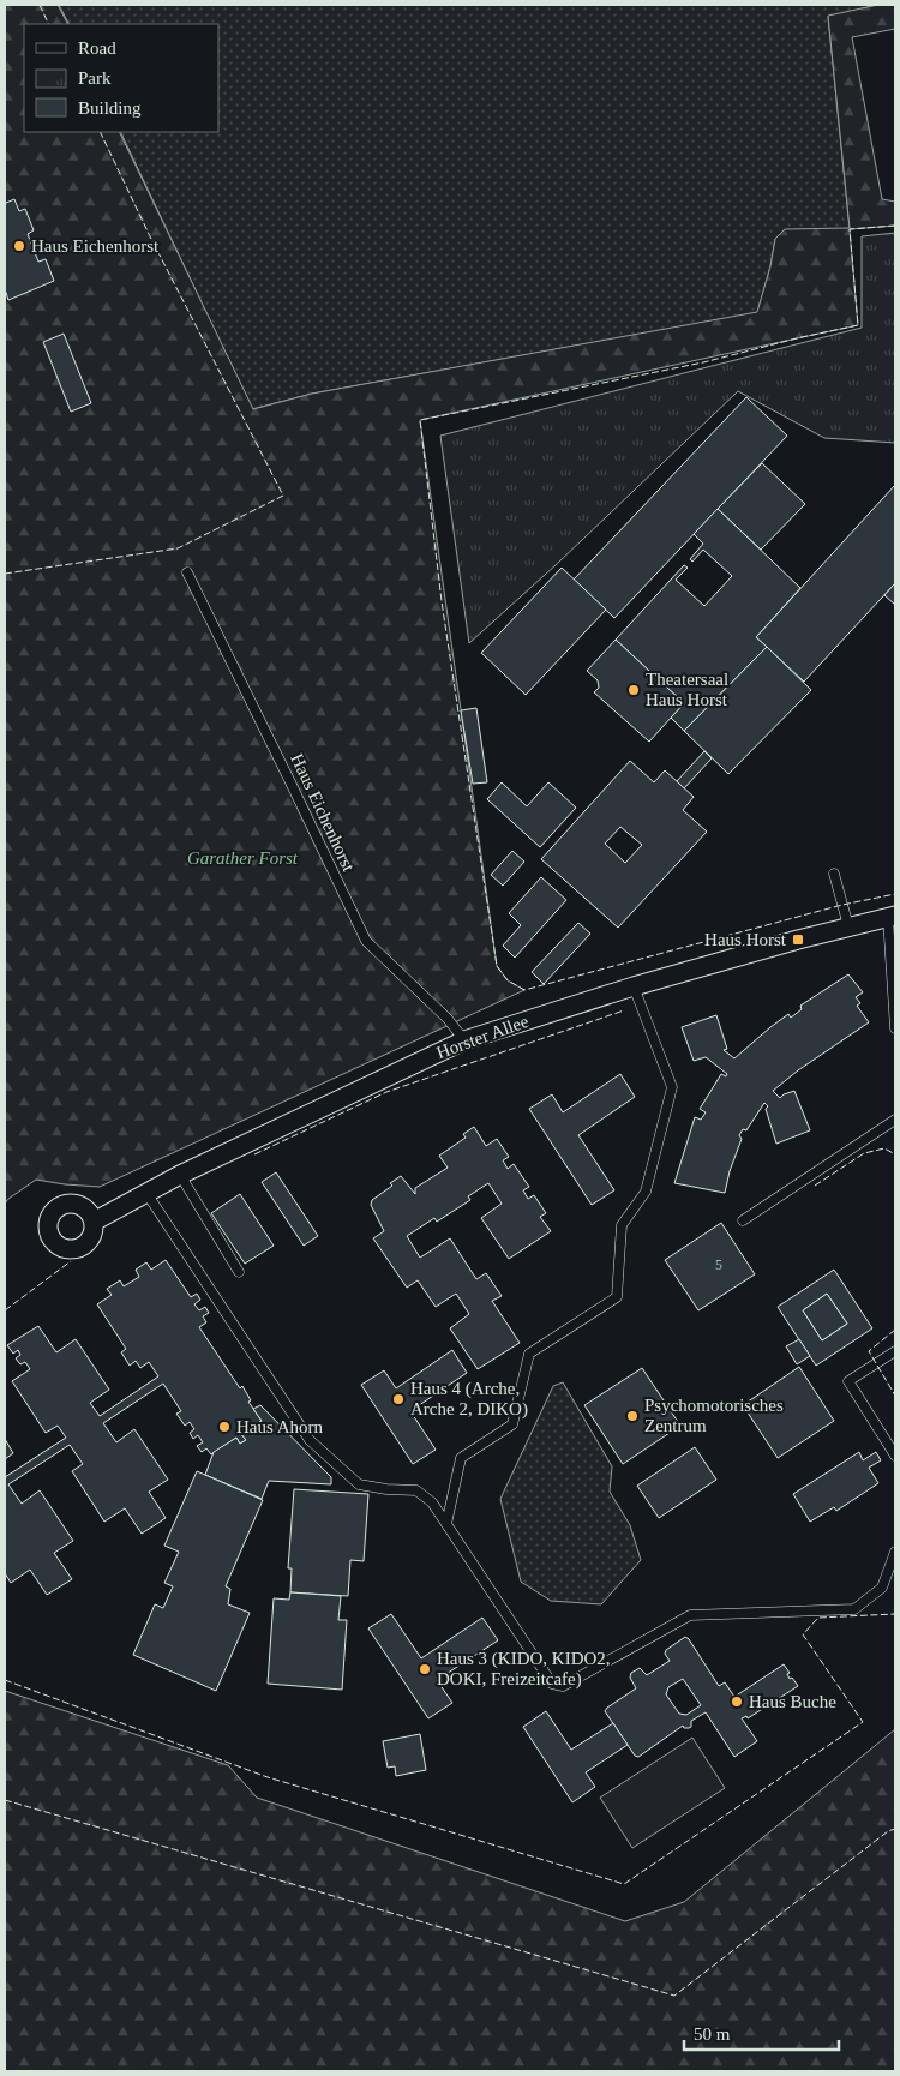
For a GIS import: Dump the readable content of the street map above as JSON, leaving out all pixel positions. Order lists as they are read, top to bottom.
{
  "streets": {
    "street": ["Horster Allee"],
    "lane": ["Haus Eichenhorst"]
  },
  "crossings": [
    ["Haus Eichenhorst", "Horster Allee"]
  ],
  "parks": ["Garather Forst"],
  "places": {
    "other": [
      "Haus Eichenhorst",
      "Theatersaal Haus Horst",
      "Haus 4 (Arche, Arche 2, DIKO)",
      "Psychomotorisches Zentrum",
      "Haus Ahorn",
      "Haus 3 (KIDO, KIDO2, DOKI, Freizeitcafe)",
      "Haus Buche"
    ],
    "transit": ["Haus Horst"]
  },
  "house_numbers": ["5"],
  "legend": ["Road", "Park", "Building"],
  "scale_bar": "50 m"
}
